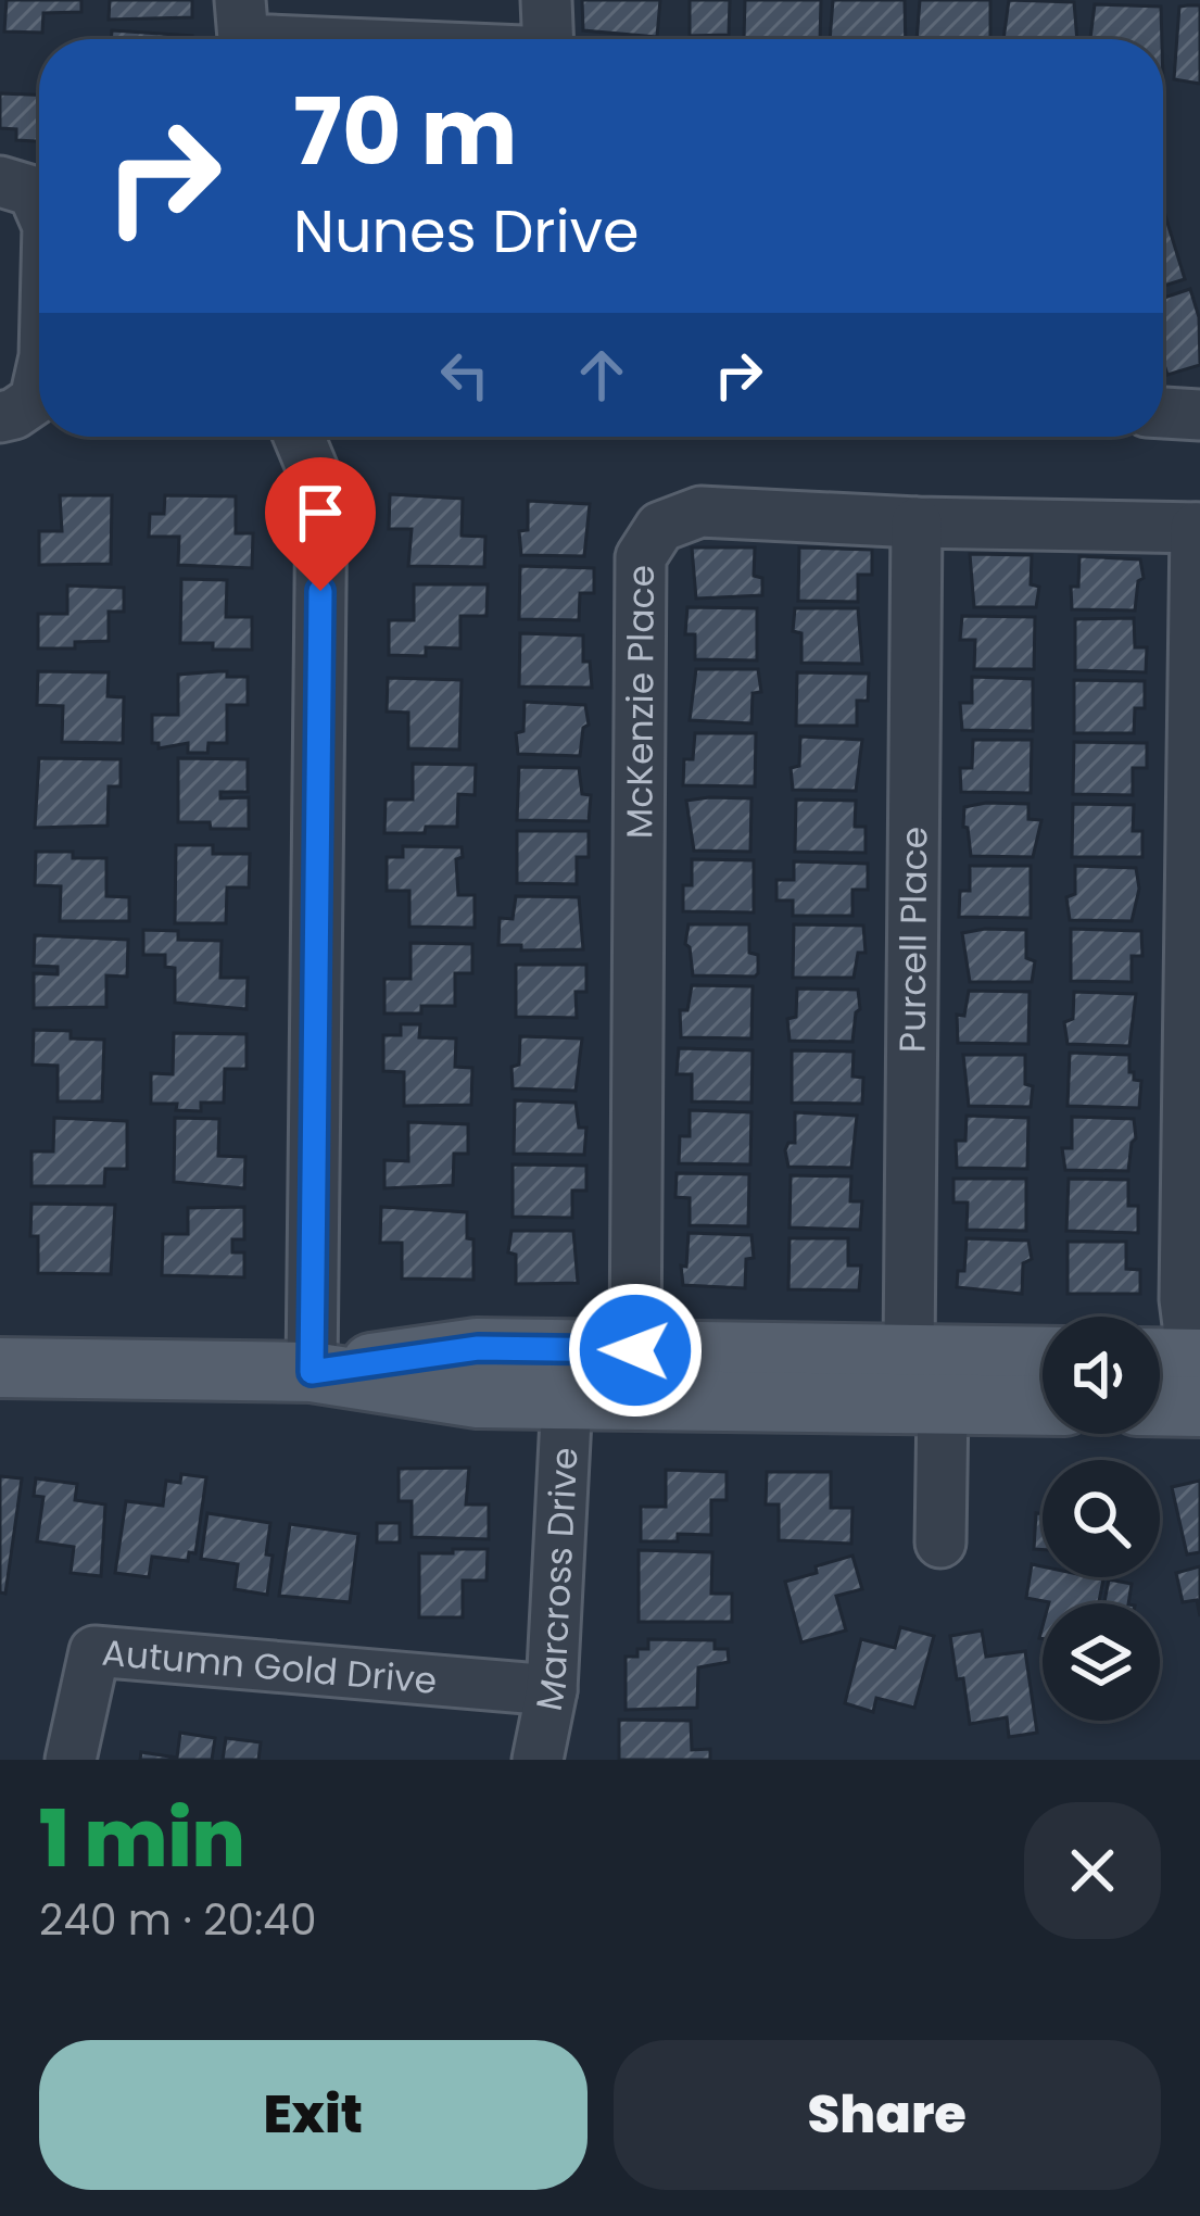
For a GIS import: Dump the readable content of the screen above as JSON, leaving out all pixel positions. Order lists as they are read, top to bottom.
{
  "streets": {
    "street": [
      "McKenzie Place",
      "Purcell Place",
      "Marcross Drive",
      "Autumn Gold Drive"
    ]
  },
  "crossings": [
    ["McKenzie Place", "Purcell Place"],
    ["Marcross Drive", "Autumn Gold Drive"]
  ],
  "page": {
    "turn": ["70 m", "Nunes Drive"],
    "heading": ["1 min", "240 m · 20:40"],
    "buttons": ["Exit", "Share"]
  }
}
